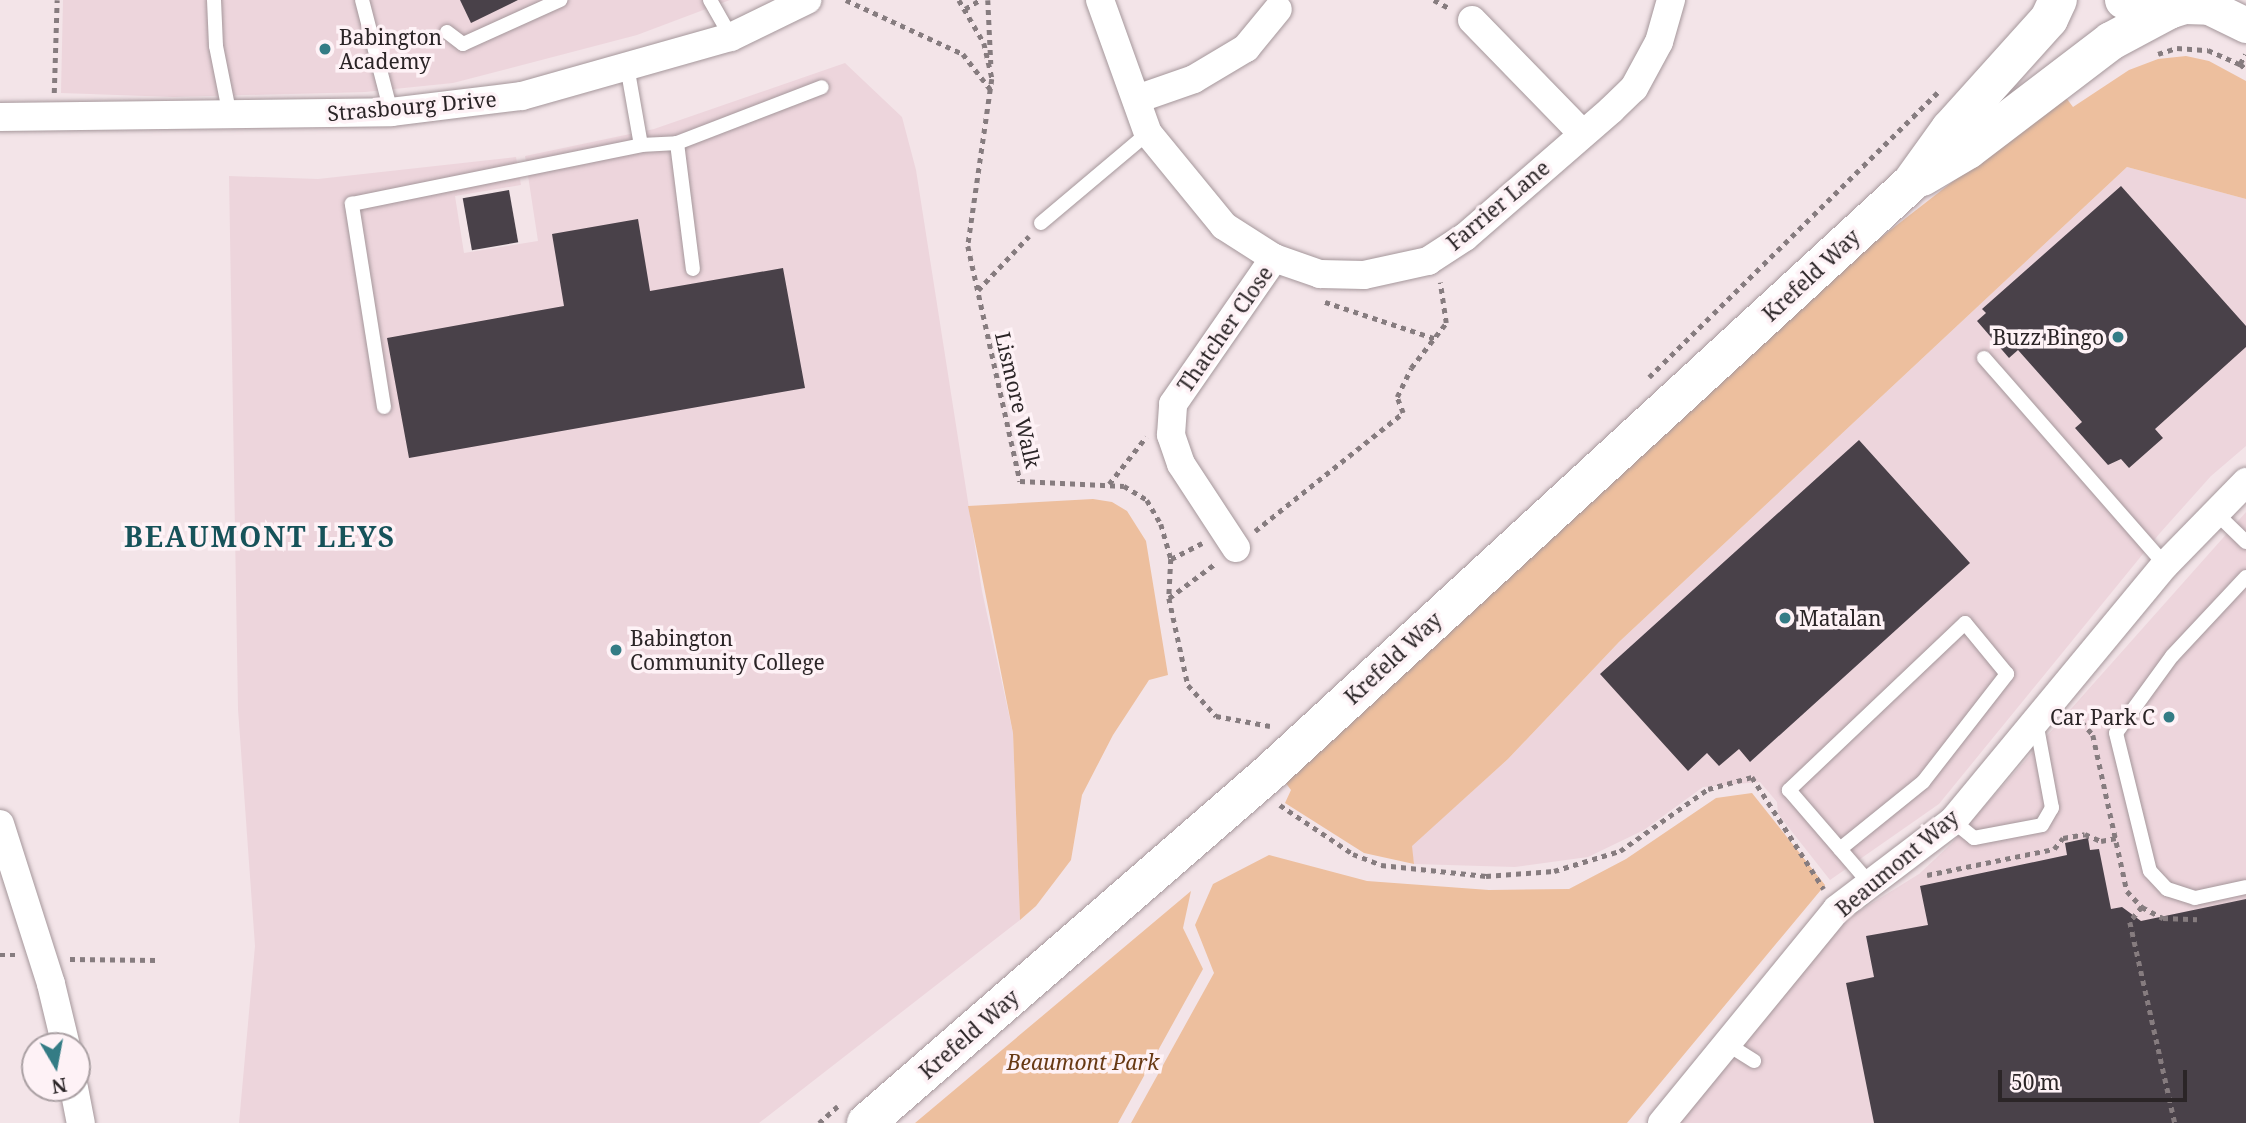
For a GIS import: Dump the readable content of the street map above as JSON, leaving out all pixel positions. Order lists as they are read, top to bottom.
{
  "streets": {
    "highway": ["Krefeld Way"],
    "street": [
      "Strasbourg Drive",
      "Farrier Lane",
      "Thatcher Close",
      "Beaumont Way"
    ],
    "path": ["Lismore Walk"]
  },
  "crossings": [
    ["Farrier Lane", "Thatcher Close"]
  ],
  "districts": ["BEAUMONT LEYS"],
  "parks": ["Beaumont Park"],
  "places": [
    "Babington Academy",
    "Buzz Bingo",
    "Matalan",
    "Babington Community College",
    "Car Park C"
  ],
  "scale_bar": "50 m",
  "north": "bottom"
}
